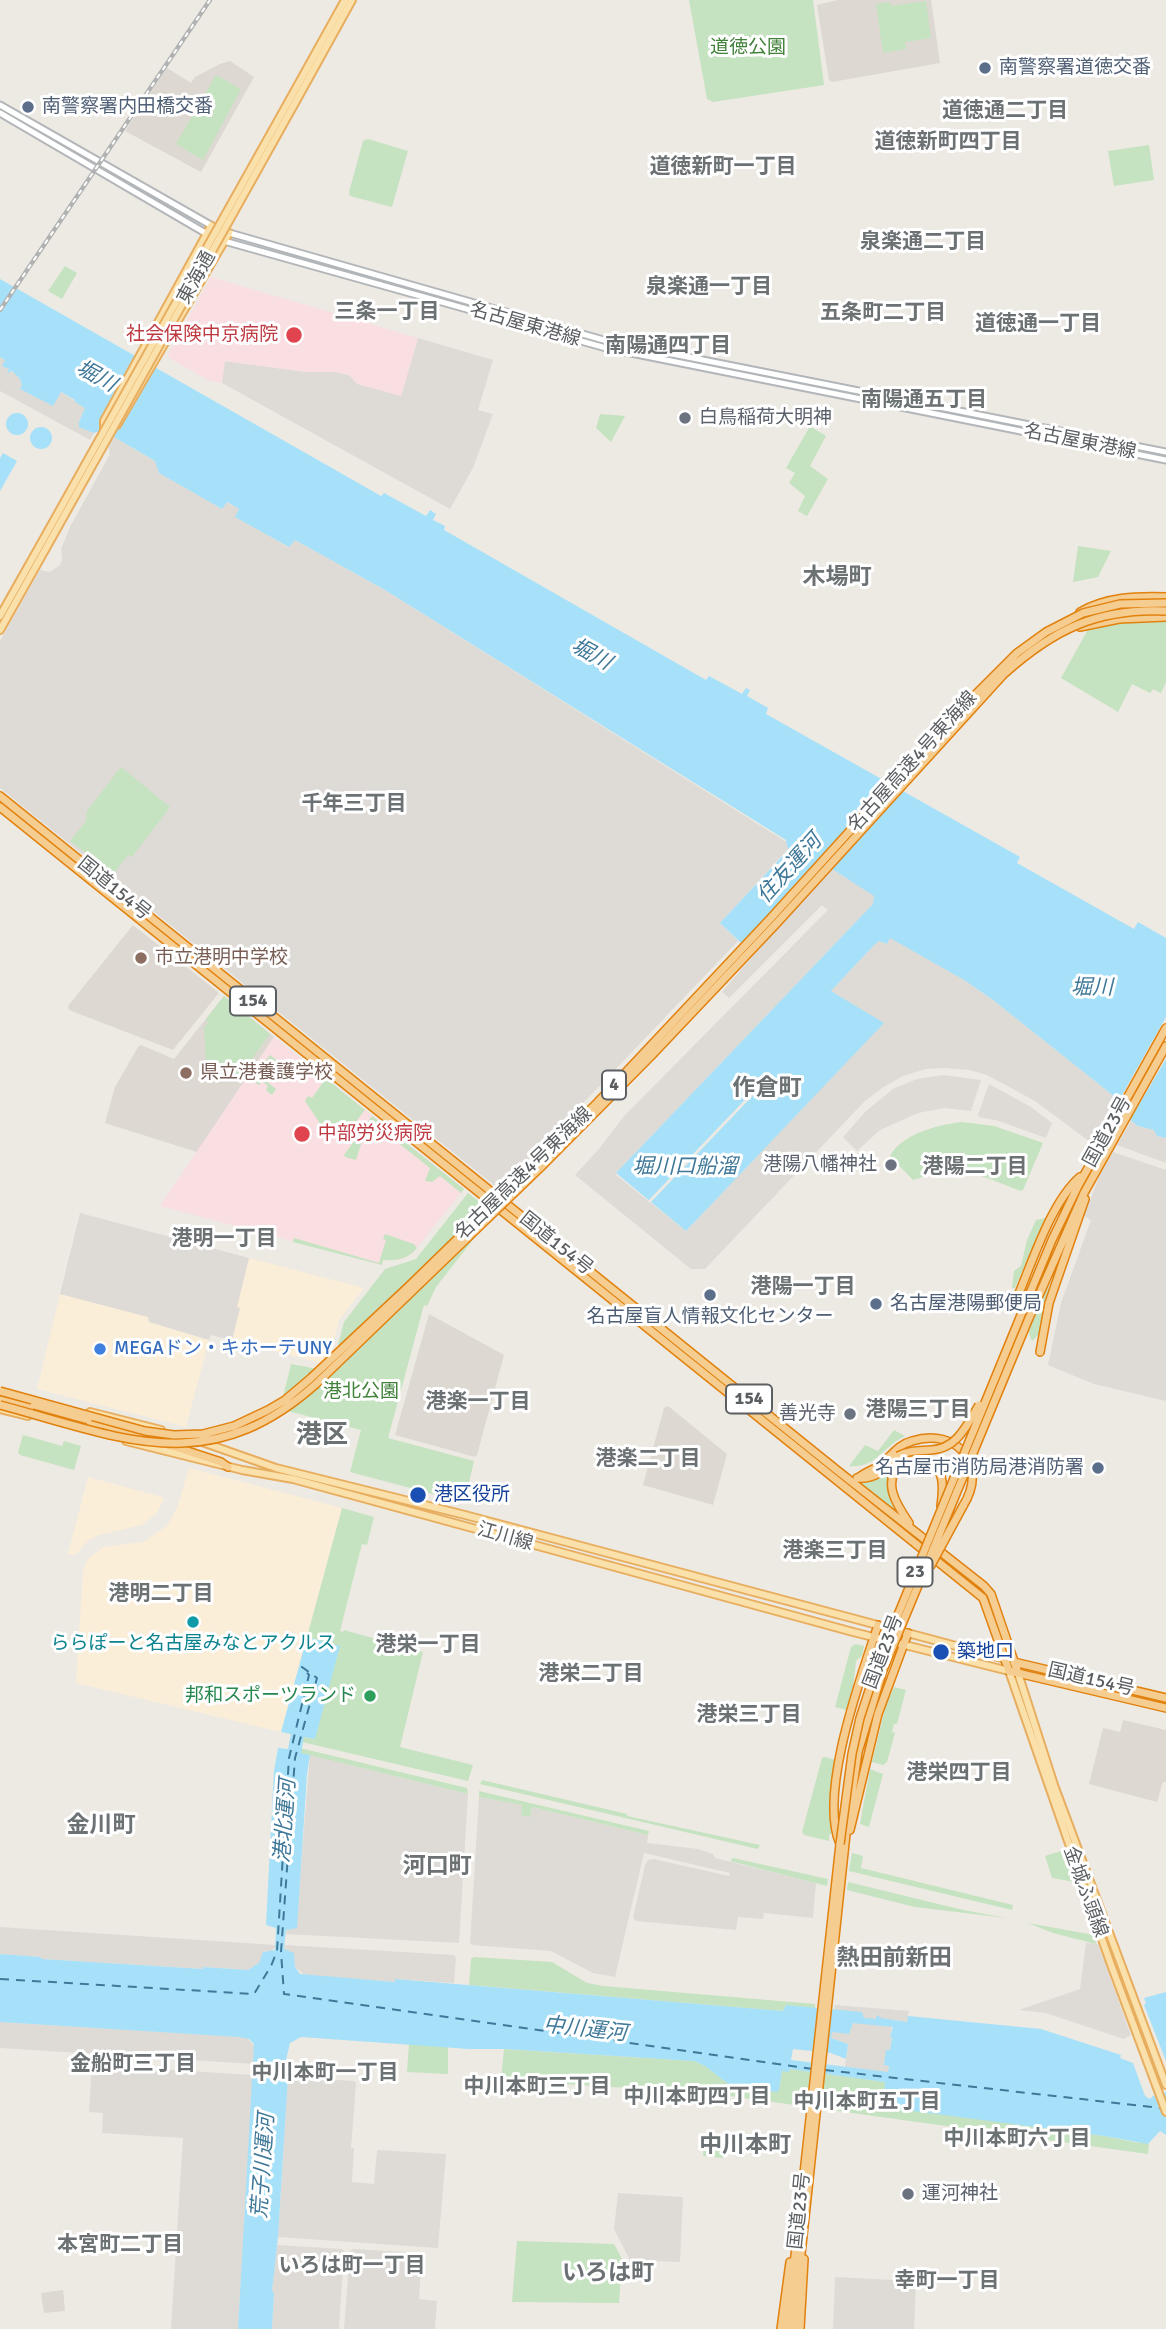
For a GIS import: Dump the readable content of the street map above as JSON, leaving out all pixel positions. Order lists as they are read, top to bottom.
{
  "streets": {
    "highway": [
      "名古屋高速4号東海線",
      "国道154号",
      "154",
      "4",
      "国道23号",
      "23"
    ],
    "main road": [
      "東海通",
      "名古屋東港線",
      "江川線",
      "金城ふ頭線"
    ]
  },
  "crossings": [
    ["名古屋高速4号東海線", "江川線"],
    ["国道154号", "江川線"],
    ["国道154号", "23"],
    ["国道154号", "金城ふ頭線"],
    ["国道23号", "23"],
    ["江川線", "23"],
    ["江川線", "金城ふ頭線"]
  ],
  "districts": [
    "道徳通二丁目",
    "道徳新町四丁目",
    "道徳新町一丁目",
    "泉楽通二丁目",
    "泉楽通一丁目",
    "三条一丁目",
    "五条町二丁目",
    "道徳通一丁目",
    "南陽通四丁目",
    "南陽通五丁目",
    "木場町",
    "千年三丁目",
    "作倉町",
    "港陽二丁目",
    "港明一丁目",
    "港陽一丁目",
    "港楽一丁目",
    "港陽三丁目",
    "港区",
    "港楽二丁目",
    "港楽三丁目",
    "港明二丁目",
    "港栄一丁目",
    "港栄二丁目",
    "港栄三丁目",
    "港栄四丁目",
    "金川町",
    "河口町",
    "熱田前新田",
    "金船町三丁目",
    "中川本町一丁目",
    "中川本町三丁目",
    "中川本町四丁目",
    "中川本町五丁目",
    "中川本町六丁目",
    "中川本町",
    "本宮町二丁目",
    "いろは町一丁目",
    "いろは町",
    "幸町一丁目"
  ],
  "water": [
    "堀川",
    "住友運河",
    "堀川口船溜",
    "港北運河",
    "中川運河",
    "荒子川運河"
  ],
  "parks": ["道徳公園", "港北公園"],
  "places": [
    "南警察署道徳交番",
    "南警察署内田橋交番",
    "社会保険中京病院",
    "白鳥稲荷大明神",
    "市立港明中学校",
    "県立港養護学校",
    "中部労災病院",
    "港陽八幡神社",
    "名古屋盲人情報文化センター",
    "名古屋港陽郵便局",
    "MEGAドン・キホーテUNY",
    "善光寺",
    "名古屋市消防局港消防署",
    "港区役所",
    "ららぽーと名古屋みなとアクルス",
    "築地口",
    "邦和スポーツランド",
    "運河神社"
  ]
}
